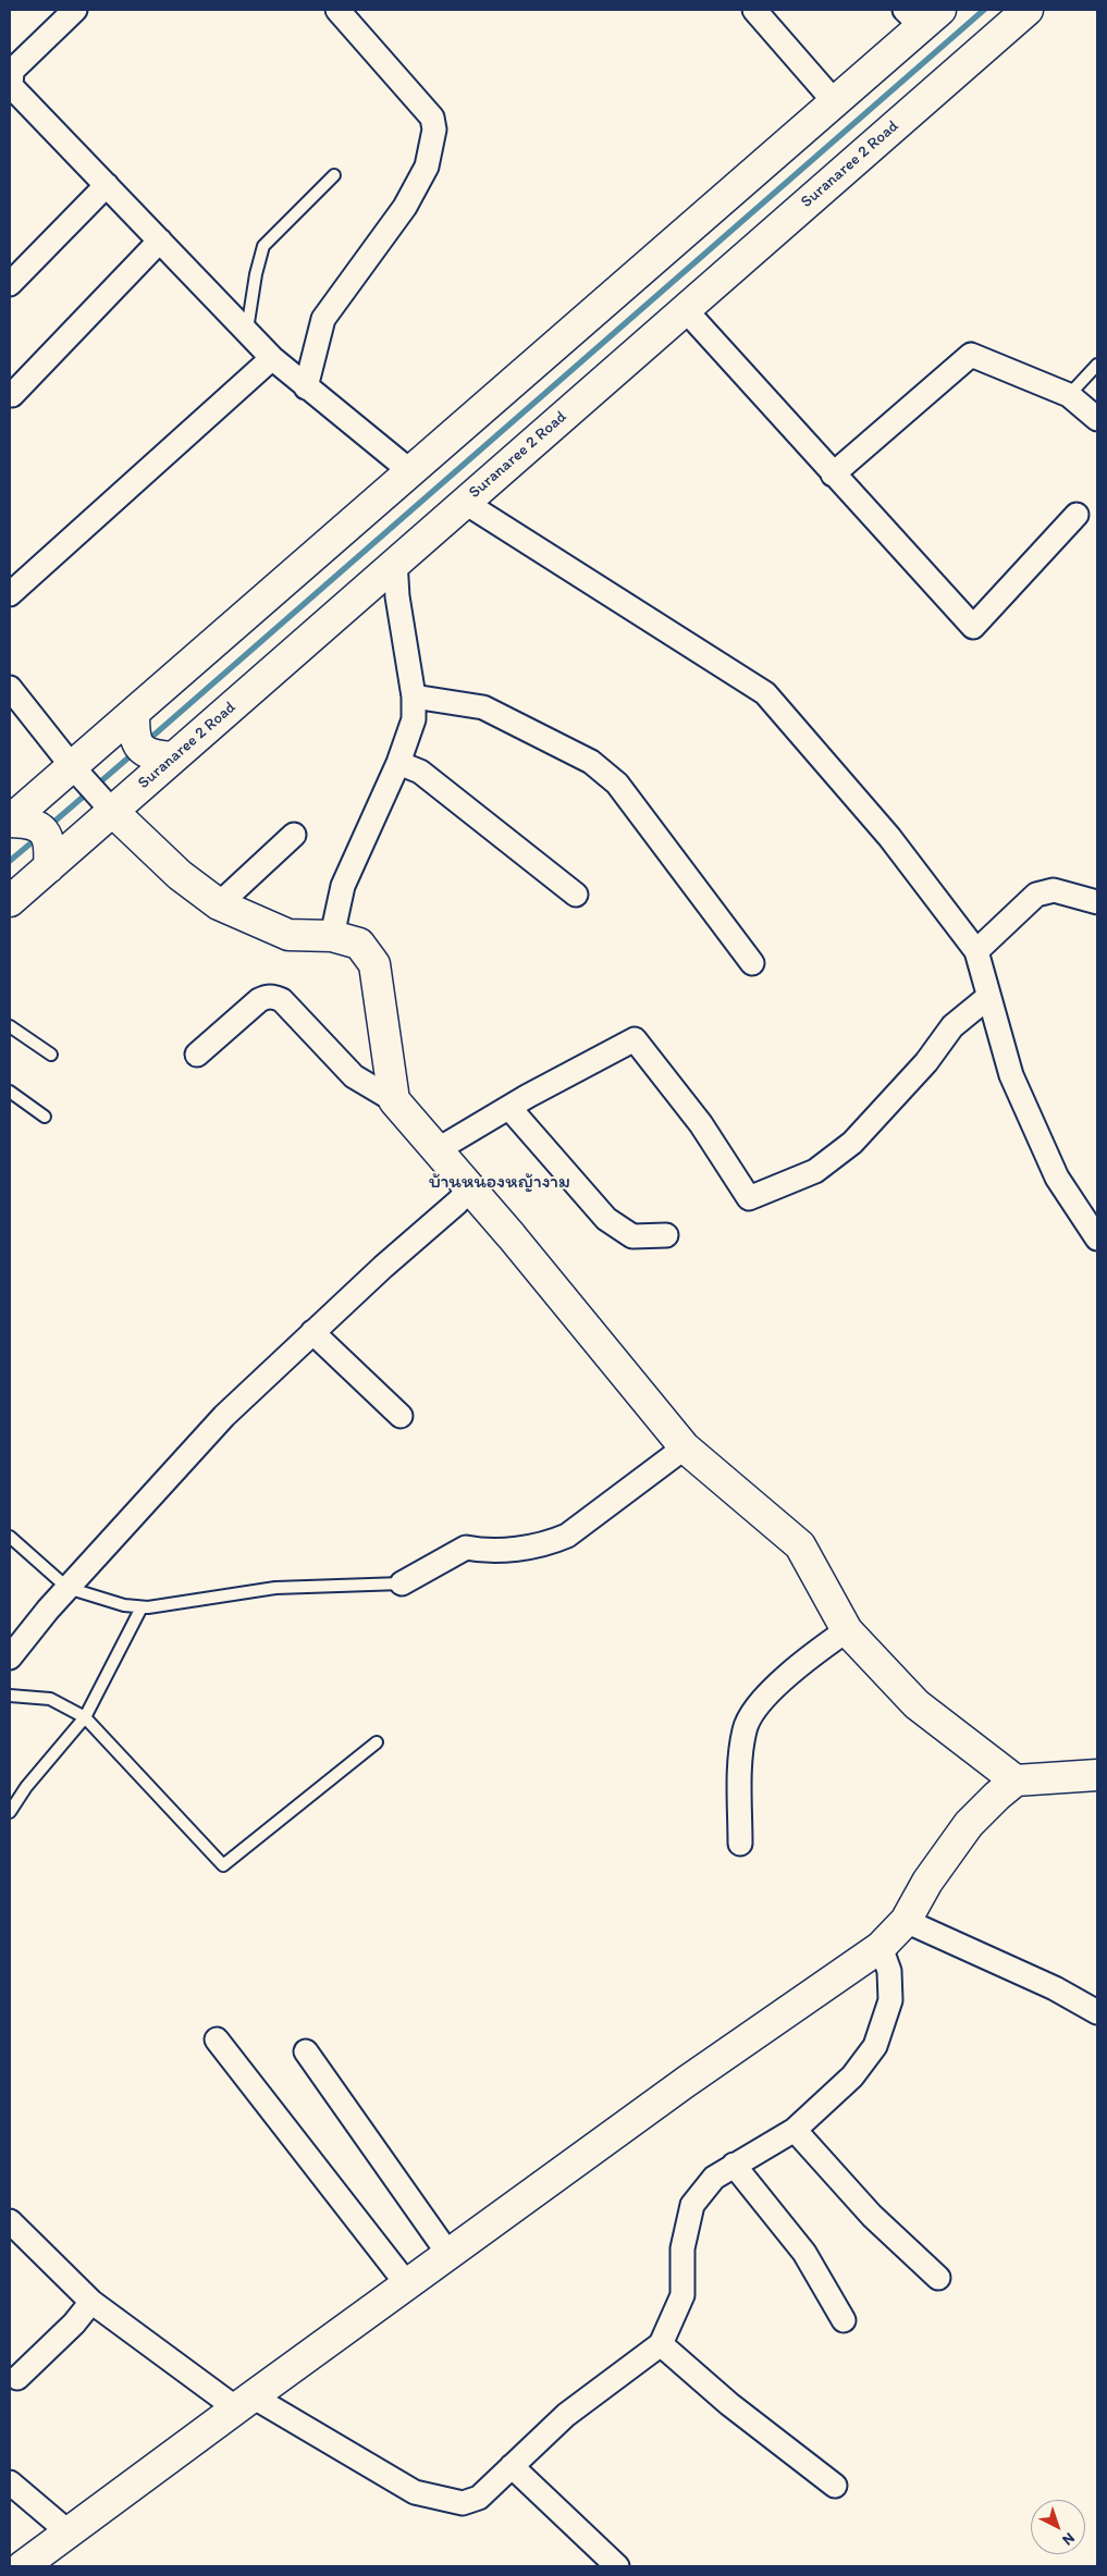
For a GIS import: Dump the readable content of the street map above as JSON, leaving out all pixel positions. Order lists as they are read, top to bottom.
{
  "streets": {
    "street": ["Suranaree 2 Road"]
  },
  "districts": ["บ้านหนองหญ้างาม"],
  "north": "bottom right"
}
